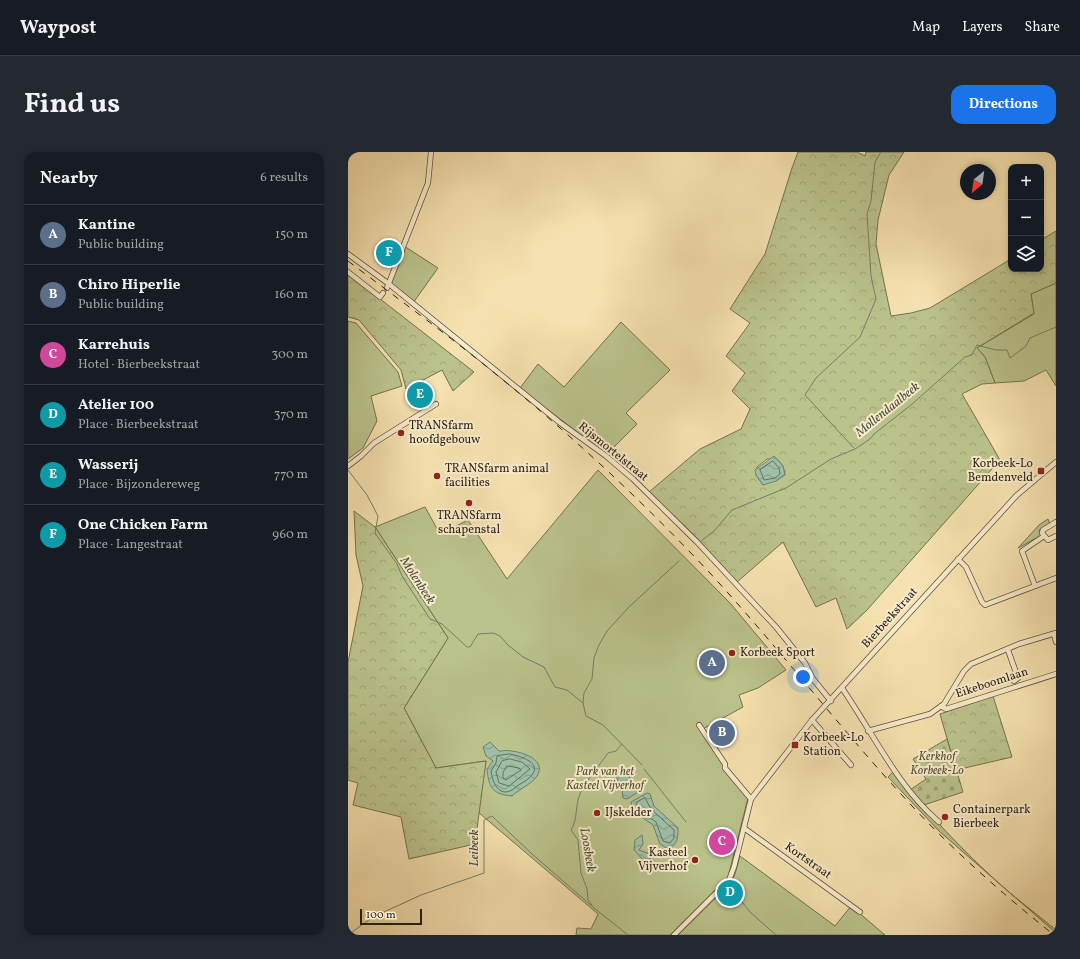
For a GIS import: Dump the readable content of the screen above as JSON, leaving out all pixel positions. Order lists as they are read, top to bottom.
{
  "streets": {
    "street": [
      "Rijsmortelstraat",
      "Bierbeekstraat",
      "Eikeboomlaan",
      "Kortstraat"
    ]
  },
  "crossings": [
    ["Rijsmortelstraat", "Bierbeekstraat"],
    ["Bierbeekstraat", "Kortstraat"]
  ],
  "water": [
    "Mollendaalbeek",
    "Molenbeek",
    "Leibeek",
    "Loosbeek"
  ],
  "parks": ["Kerkhof Korbeek-Lo", "Park van het Kasteel Vijverhof"],
  "places": {
    "other": [
      "TRANSfarm hoofdgebouw",
      "TRANSfarm animal facilities",
      "TRANSfarm schapenstal",
      "Korbeek Sport",
      "IJskelder",
      "Containerpark Bierbeek",
      "Kasteel Vijverhof"
    ],
    "transit": ["Korbeek-Lo Bemdenveld", "Korbeek-Lo Station"]
  },
  "scale_bar": "100 m",
  "north": "bottom left",
  "page": {
    "header": "Waypost",
    "nav": ["Map", "Layers", "Share"],
    "title": "Find us",
    "buttons": "Directions",
    "heading": ["Nearby", "6 results"],
    "map_buttons": ["+", "−"],
    "list": [
      {
        "mark": "A",
        "name": "Kantine",
        "note": "Public building",
        "value": "150 m"
      },
      {
        "mark": "B",
        "name": "Chiro Hiperlie",
        "note": "Public building",
        "value": "160 m"
      },
      {
        "mark": "C",
        "name": "Karrehuis",
        "note": "Hotel · Bierbeekstraat",
        "value": "300 m"
      },
      {
        "mark": "D",
        "name": "Atelier 100",
        "note": "Place · Bierbeekstraat",
        "value": "370 m"
      },
      {
        "mark": "E",
        "name": "Wasserij",
        "note": "Place · Bijzondereweg",
        "value": "770 m"
      },
      {
        "mark": "F",
        "name": "One Chicken Farm",
        "note": "Place · Langestraat",
        "value": "960 m"
      }
    ],
    "pins": [
      "F",
      "E",
      "A",
      "B",
      "C",
      "D"
    ],
    "scale": "100 m"
  }
}
